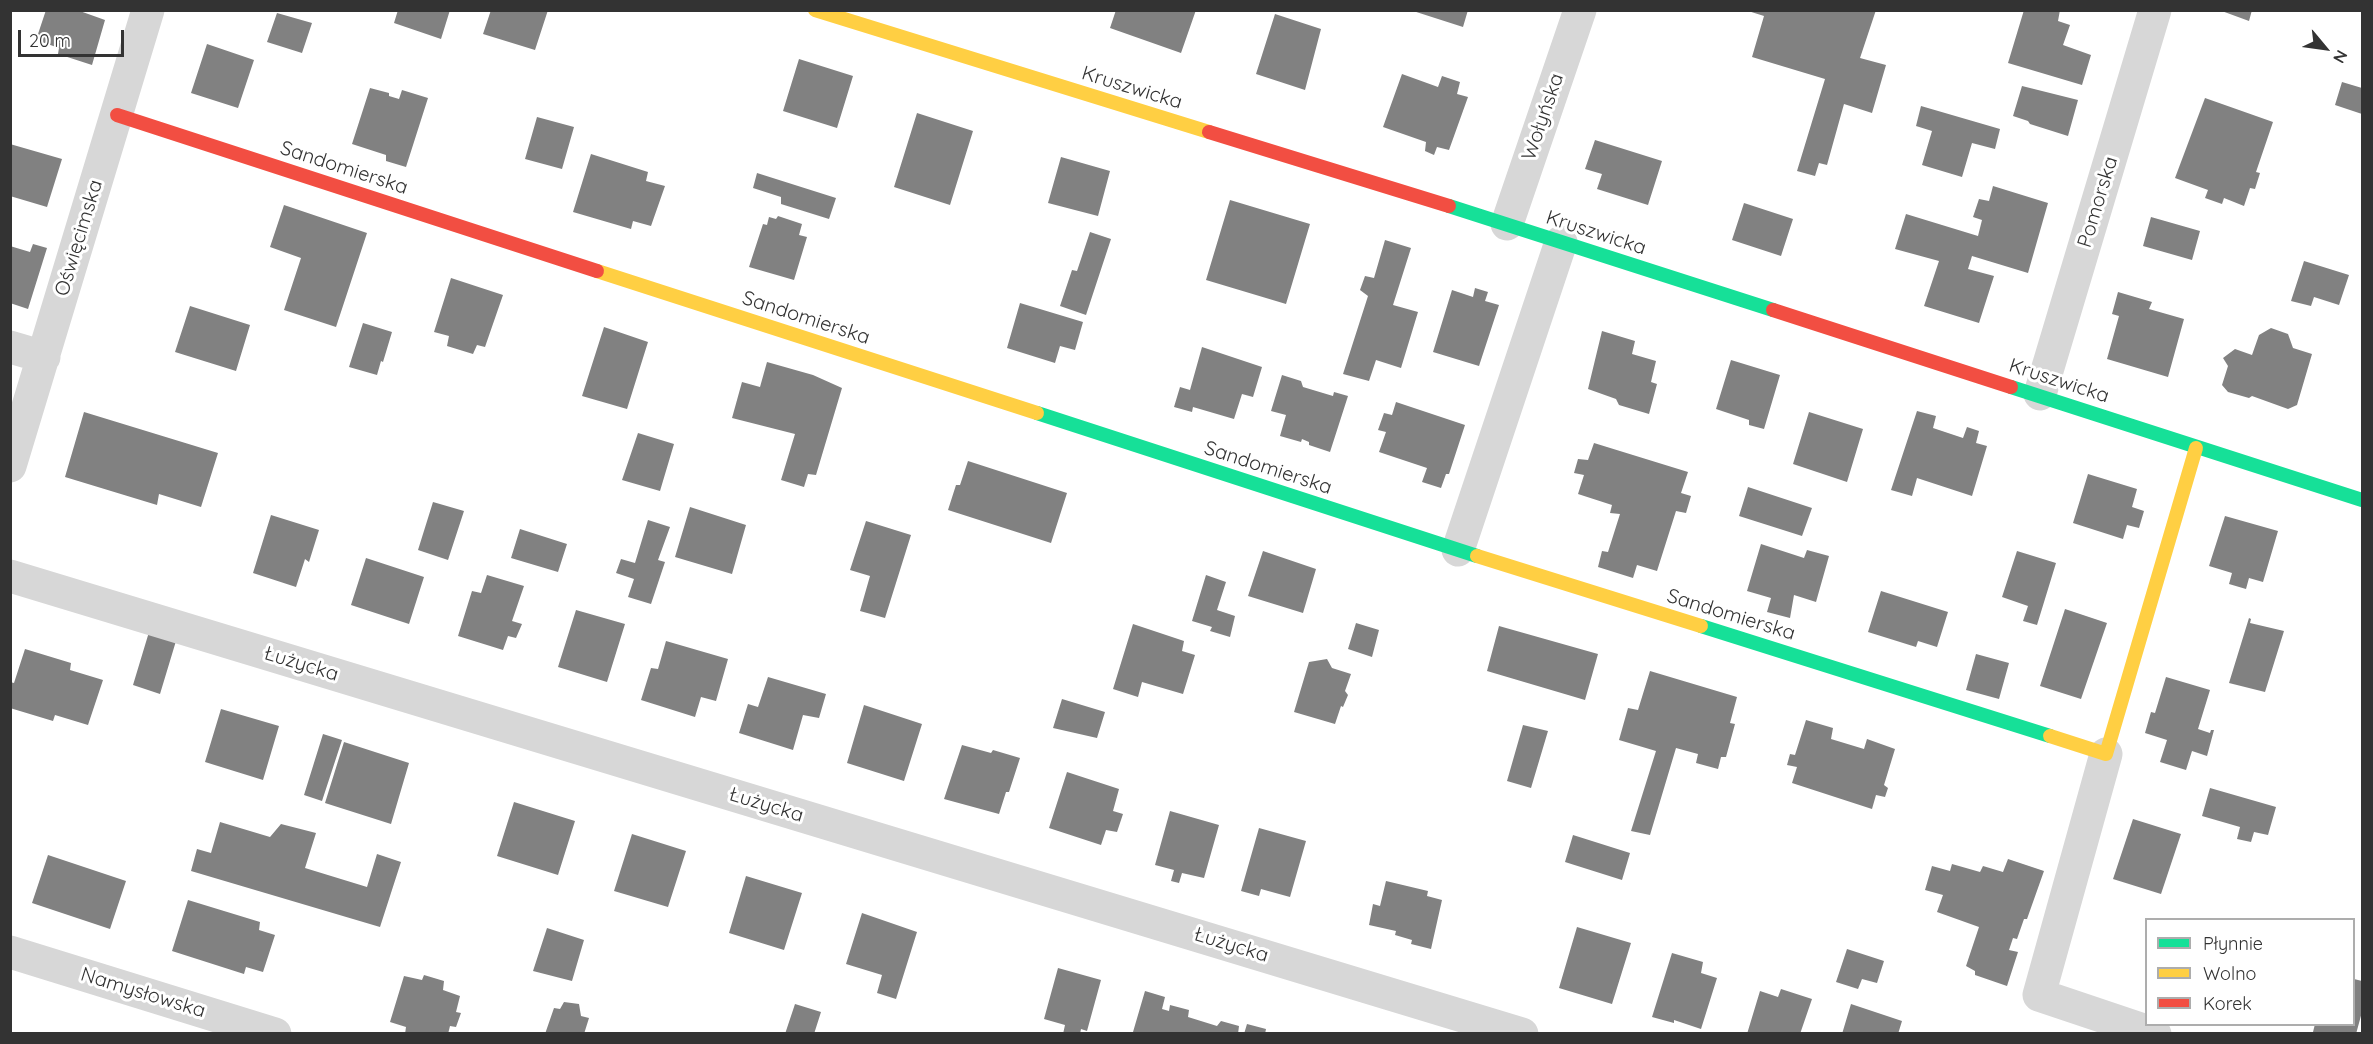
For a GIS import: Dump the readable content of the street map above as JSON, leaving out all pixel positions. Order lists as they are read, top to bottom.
{
  "streets": {
    "street": [
      "Kruszwicka",
      "Wołyńska",
      "Sandomierska",
      "Pomorska",
      "Oświęcimska",
      "Łużycka",
      "Namysłowska"
    ]
  },
  "crossings": [
    ["Kruszwicka", "Wołyńska"],
    ["Kruszwicka", "Pomorska"],
    ["Sandomierska", "Oświęcimska"]
  ],
  "legend": ["Płynnie", "Wolno", "Korek"],
  "scale_bar": "20 m",
  "north": "bottom right"
}
